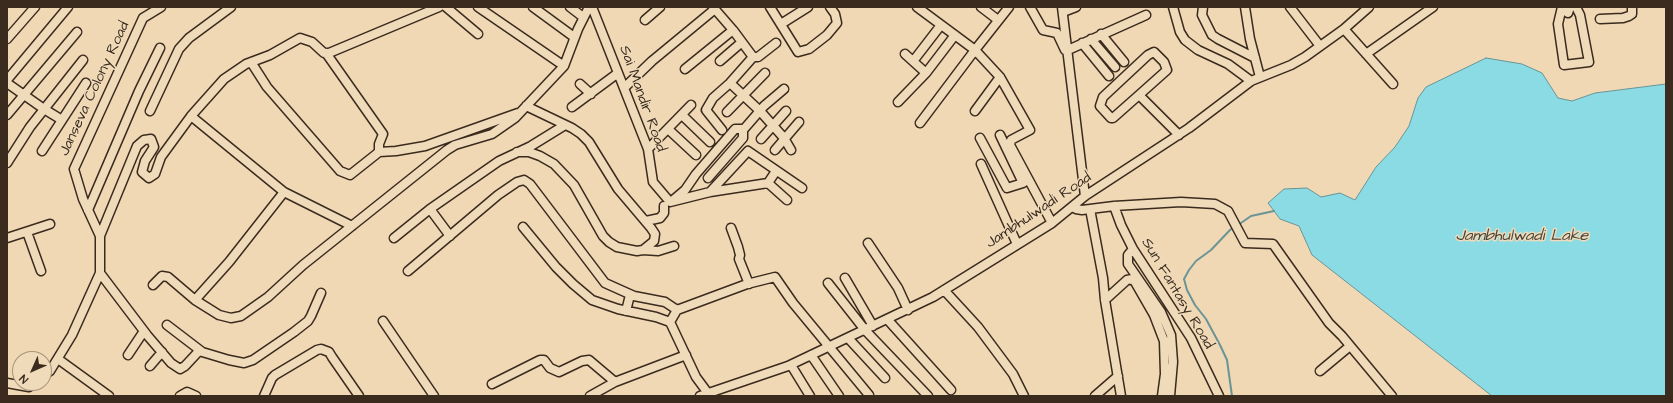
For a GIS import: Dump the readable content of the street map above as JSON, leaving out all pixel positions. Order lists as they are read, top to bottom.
{
  "streets": {
    "street": [
      "Janseva Colony Road",
      "Sai Mandir Road",
      "Jambhulwadi Road",
      "Sun Fantasy Road"
    ]
  },
  "water": ["Jambhulwadi Lake"],
  "north": "bottom left"
}
